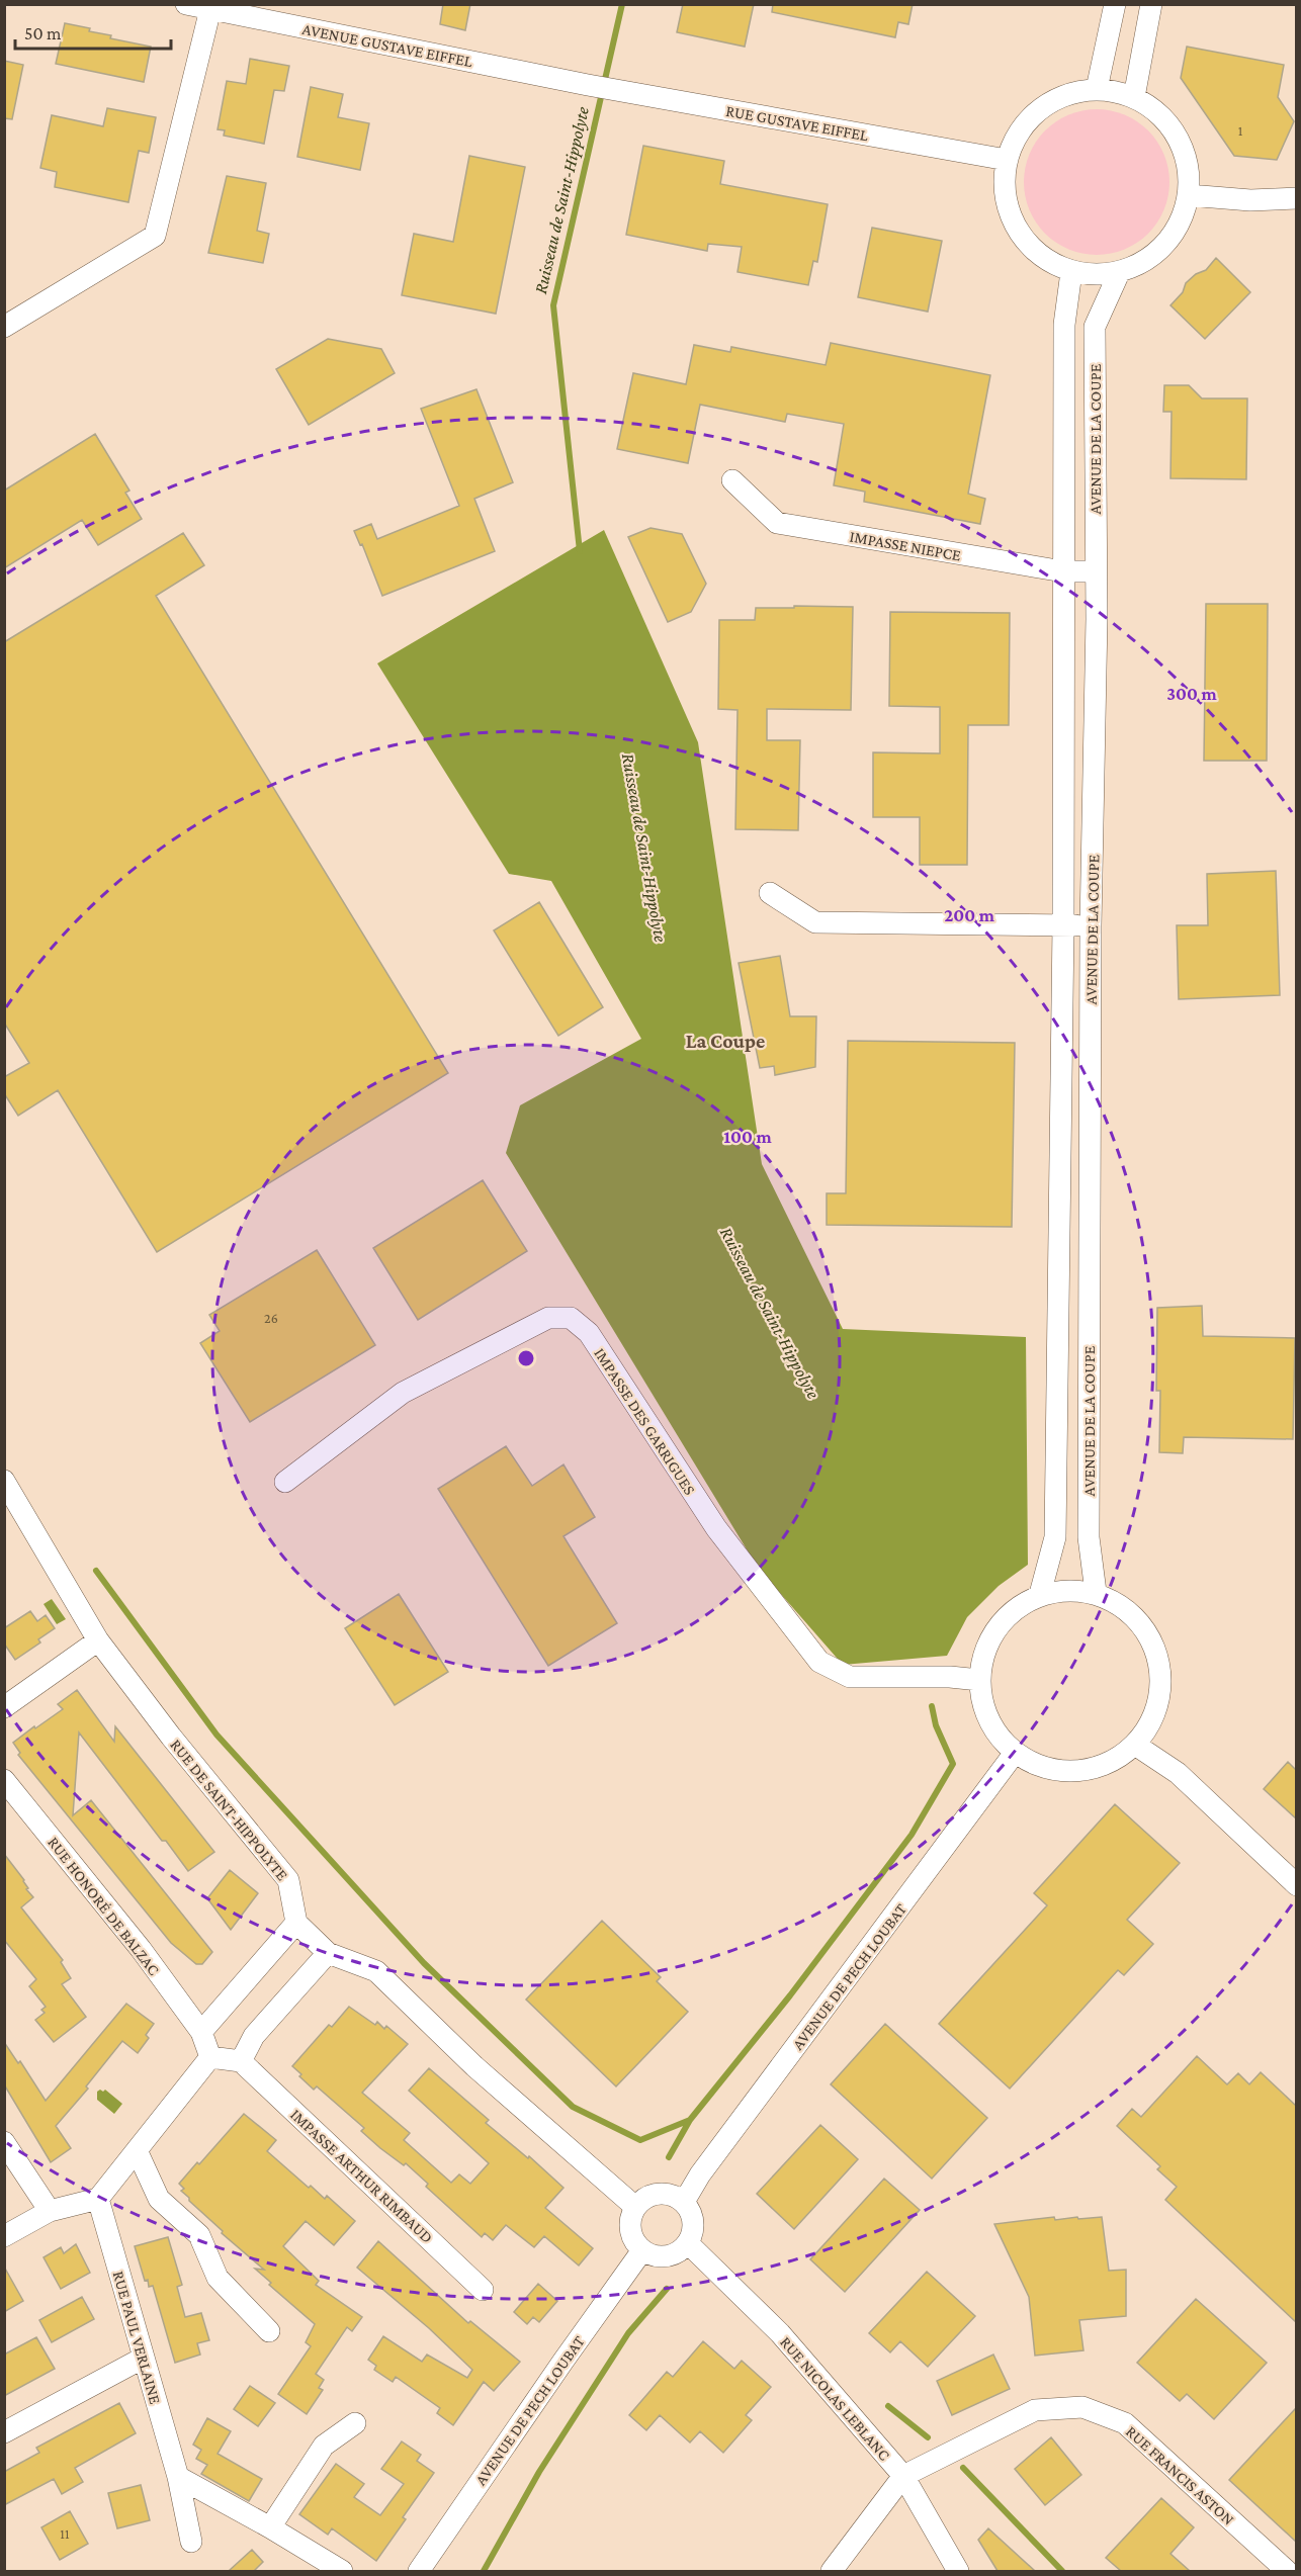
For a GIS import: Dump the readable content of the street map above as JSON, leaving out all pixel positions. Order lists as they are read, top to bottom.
{
  "streets": {
    "street": [
      "AVENUE GUSTAVE EIFFEL",
      "RUE GUSTAVE EIFFEL",
      "AVENUE DE LA COUPE",
      "IMPASSE NIEPCE",
      "IMPASSE DES GARRIGUES",
      "RUE DE SAINT-HIPPOLYTE",
      "RUE HONORÉ DE BALZAC",
      "AVENUE DE PECH LOUBAT",
      "IMPASSE ARTHUR RIMBAUD",
      "RUE PAUL VERLAINE",
      "RUE NICOLAS LEBLANC",
      "RUE FRANCIS ASTON"
    ]
  },
  "crossings": [
    ["AVENUE GUSTAVE EIFFEL", "RUE GUSTAVE EIFFEL"],
    ["RUE GUSTAVE EIFFEL", "AVENUE DE LA COUPE"],
    ["AVENUE DE LA COUPE", "IMPASSE NIEPCE"],
    ["AVENUE DE LA COUPE", "IMPASSE DES GARRIGUES"],
    ["AVENUE DE LA COUPE", "AVENUE DE PECH LOUBAT"],
    ["IMPASSE DES GARRIGUES", "AVENUE DE PECH LOUBAT"],
    ["AVENUE DE PECH LOUBAT", "RUE NICOLAS LEBLANC"],
    ["RUE NICOLAS LEBLANC", "RUE FRANCIS ASTON"]
  ],
  "districts": ["La Coupe"],
  "water": ["Ruisseau de Saint-Hippolyte"],
  "house_numbers": ["1", "26", "11"],
  "scale_bar": "50 m",
  "rings": ["300 m", "200 m", "100 m"]
}
